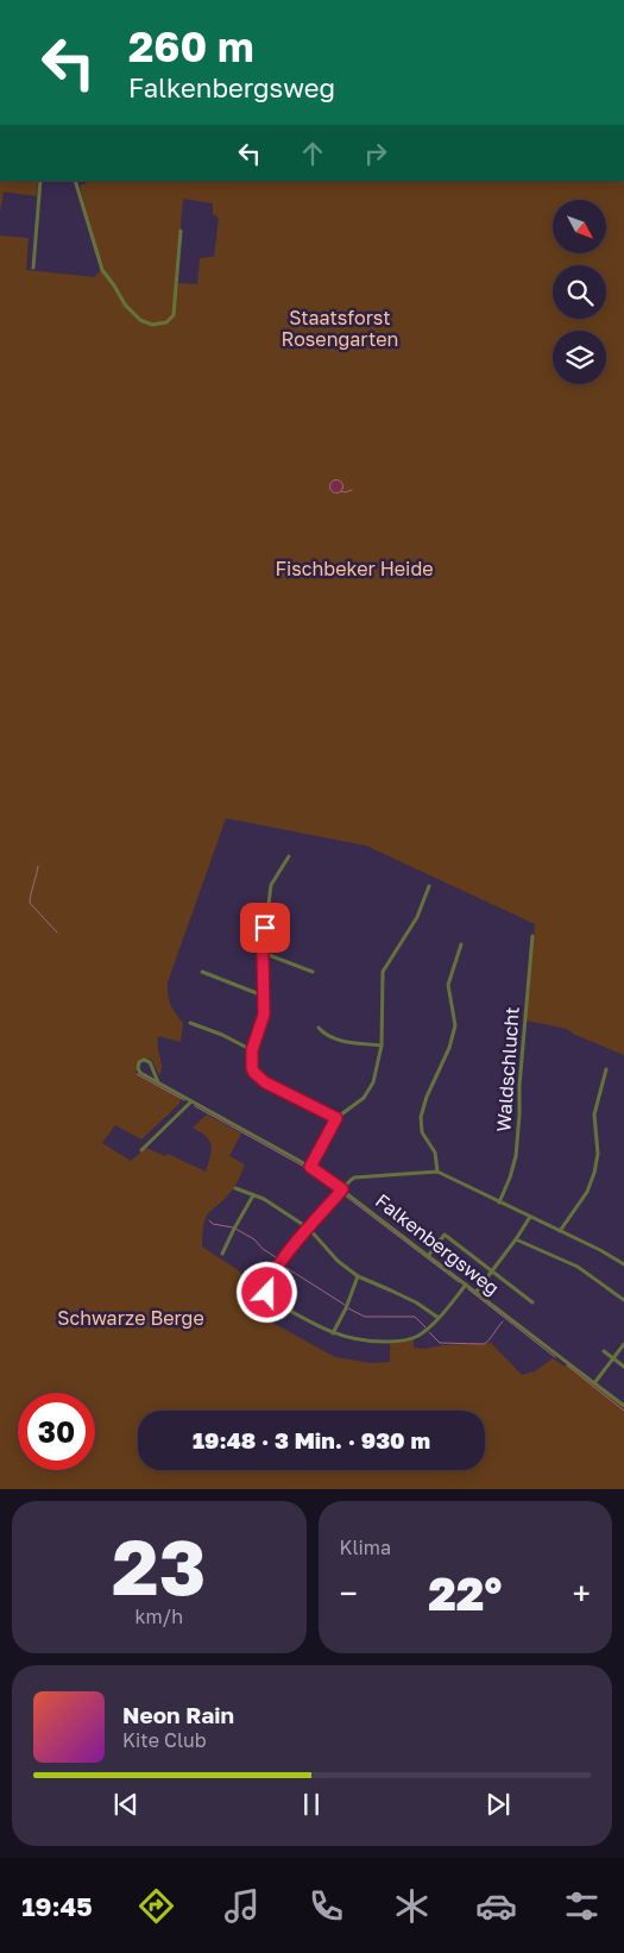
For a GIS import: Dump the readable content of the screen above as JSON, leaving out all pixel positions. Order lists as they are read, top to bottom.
{
  "streets": {
    "street": ["Waldschlucht", "Falkenbergsweg"]
  },
  "parks": ["Staatsforst Rosengarten", "Fischbeker Heide", "Schwarze Berge"],
  "north": "bottom right",
  "page": {
    "turn": ["260 m", "Falkenbergsweg"],
    "limit": "30",
    "trip": "19:48 · 3 Min. · 930 m",
    "tile": [
      ["23", "km/h"],
      "Klima"
    ],
    "heat": ["−", "22°", "+"],
    "song": ["Neon Rain", "Kite Club"],
    "tabs": "19:45"
  }
}
